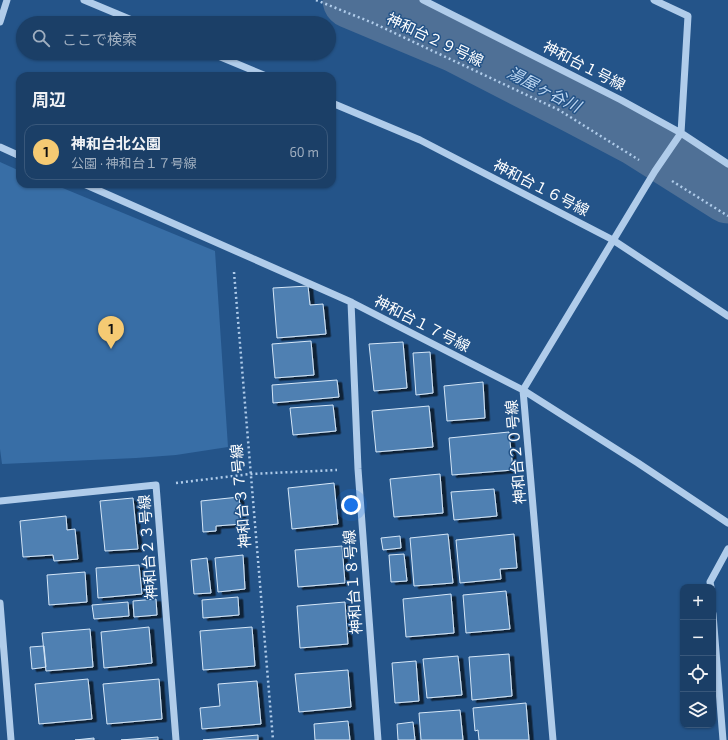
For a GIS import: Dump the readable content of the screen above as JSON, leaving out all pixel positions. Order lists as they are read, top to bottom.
{
  "streets": {
    "street": [
      "神和台１号線",
      "神和台１６号線",
      "神和台１７号線",
      "神和台２０号線",
      "神和台２３号線",
      "神和台１８号線"
    ],
    "path": ["神和台２９号線", "神和台３７号線"]
  },
  "crossings": [
    ["神和台２９号線", "神和台２０号線"],
    ["神和台１号線", "神和台２０号線"],
    ["神和台１６号線", "神和台２０号線"],
    ["神和台１７号線", "神和台２０号線"],
    ["神和台１７号線", "神和台３７号線"],
    ["神和台１７号線", "神和台１８号線"]
  ],
  "water": ["湯屋ヶ谷川"],
  "page": {
    "search": "ここで検索",
    "heading": "周辺",
    "list": [
      {
        "mark": "1",
        "name": "神和台北公園",
        "note": "公園 · 神和台１７号線",
        "value": "60 m"
      }
    ],
    "pins": "1",
    "map_buttons": ["+", "−"]
  }
}
